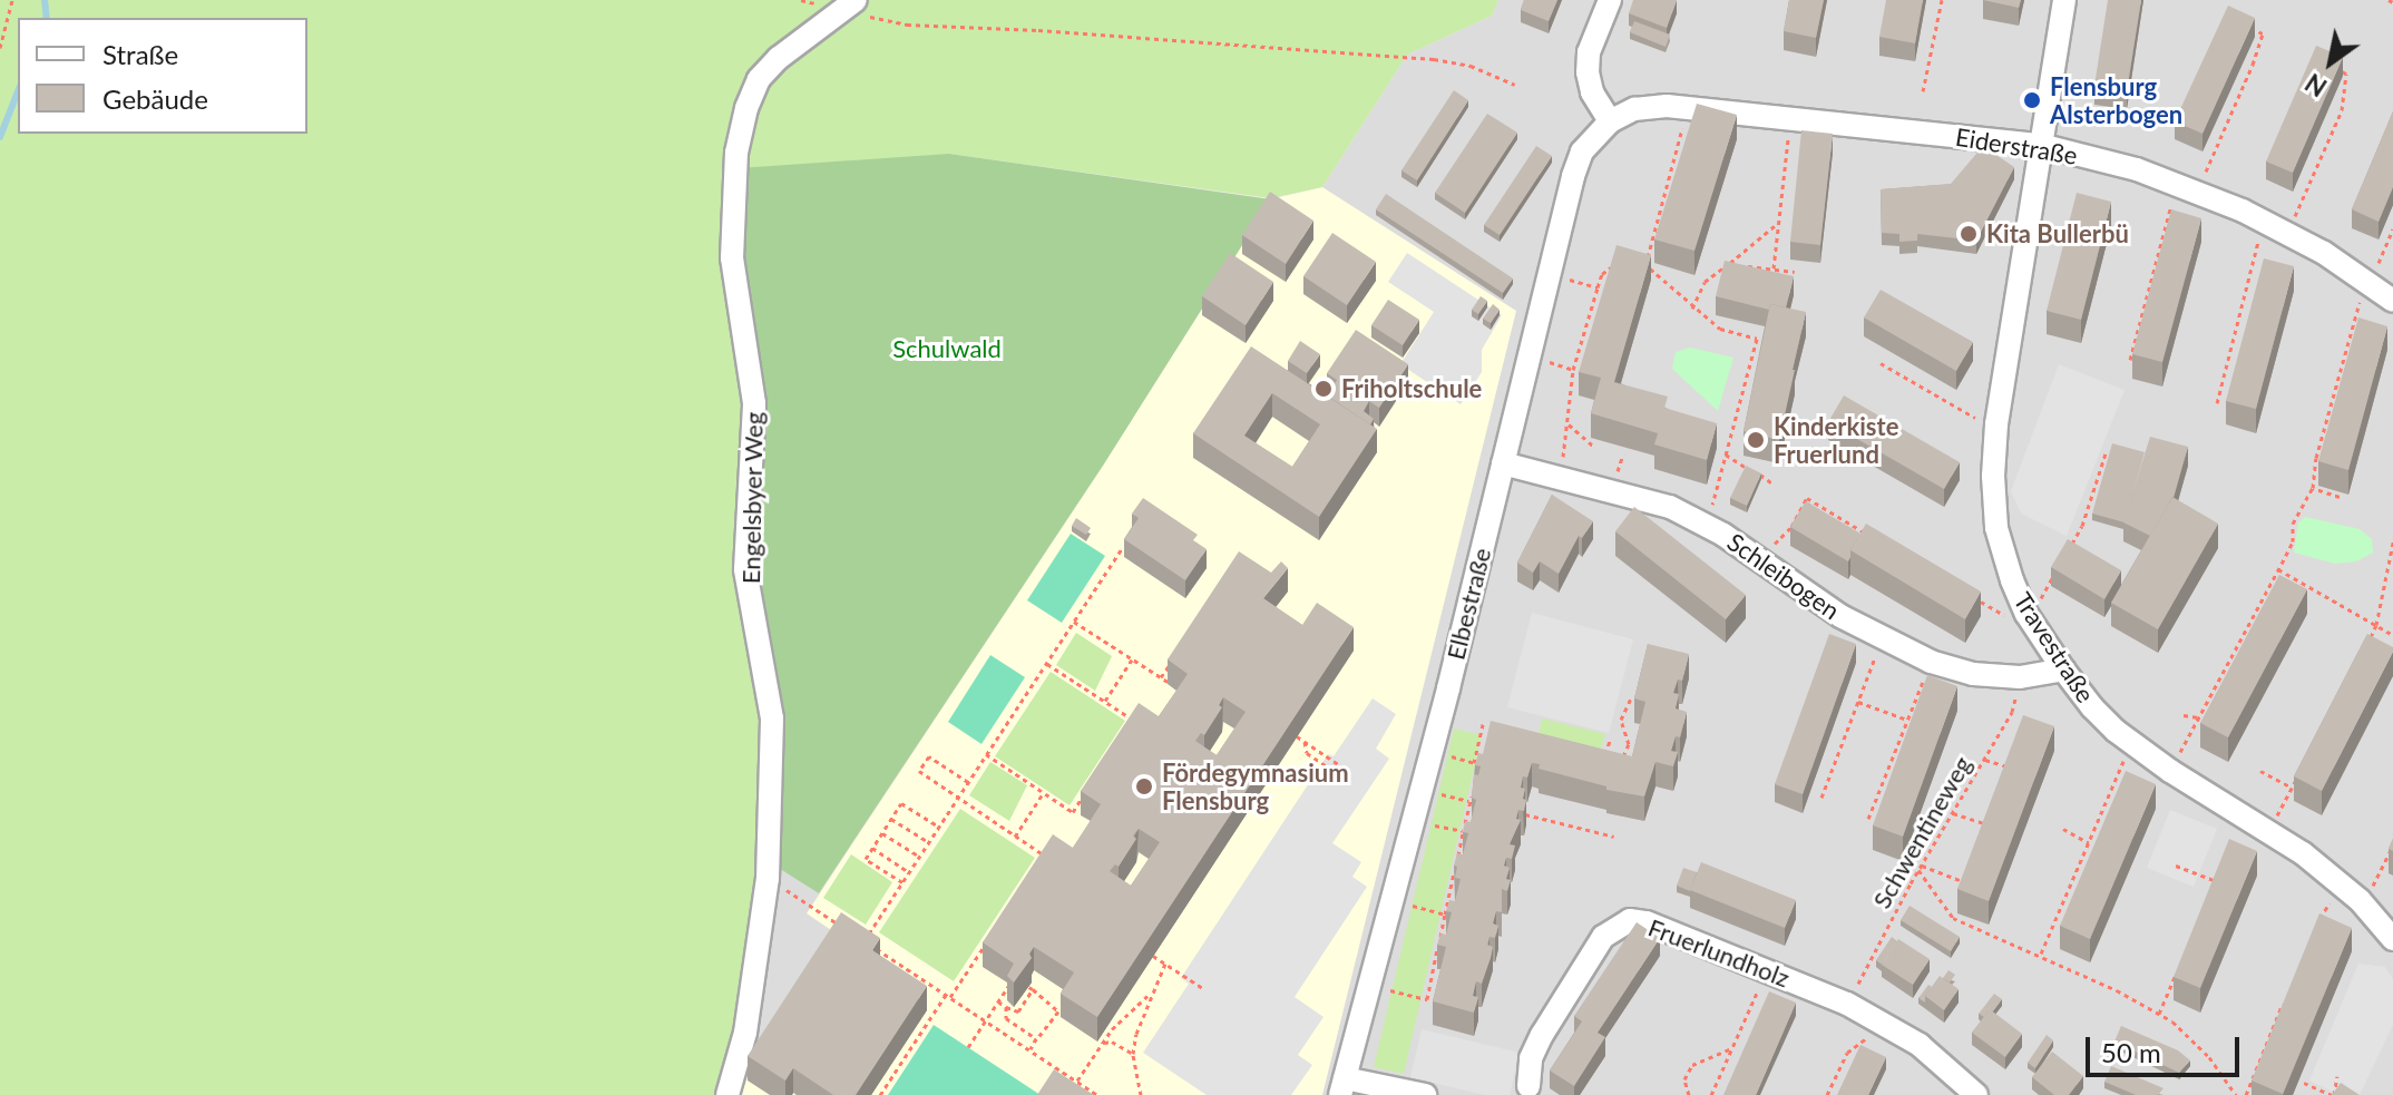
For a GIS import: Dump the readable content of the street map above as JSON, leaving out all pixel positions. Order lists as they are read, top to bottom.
{
  "streets": {
    "street": [
      "Eiderstraße",
      "Engelsbyer Weg",
      "Schleibogen",
      "Elbestraße",
      "Travestraße",
      "Fruerlundholz"
    ],
    "path": ["Schwentineweg"]
  },
  "crossings": [
    ["Eiderstraße", "Elbestraße"],
    ["Eiderstraße", "Travestraße"],
    ["Schleibogen", "Elbestraße"],
    ["Schleibogen", "Travestraße"],
    ["Schleibogen", "Schwentineweg"],
    ["Schwentineweg", "Fruerlundholz"]
  ],
  "parks": ["Schulwald"],
  "places": [
    "Flensburg Alsterbogen",
    "Kita Bullerbü",
    "Friholtschule",
    "Kinderkiste Fruerlund",
    "Fördegymnasium Flensburg"
  ],
  "legend": ["Straße", "Gebäude"],
  "scale_bar": "50 m",
  "north": "bottom left"
}
